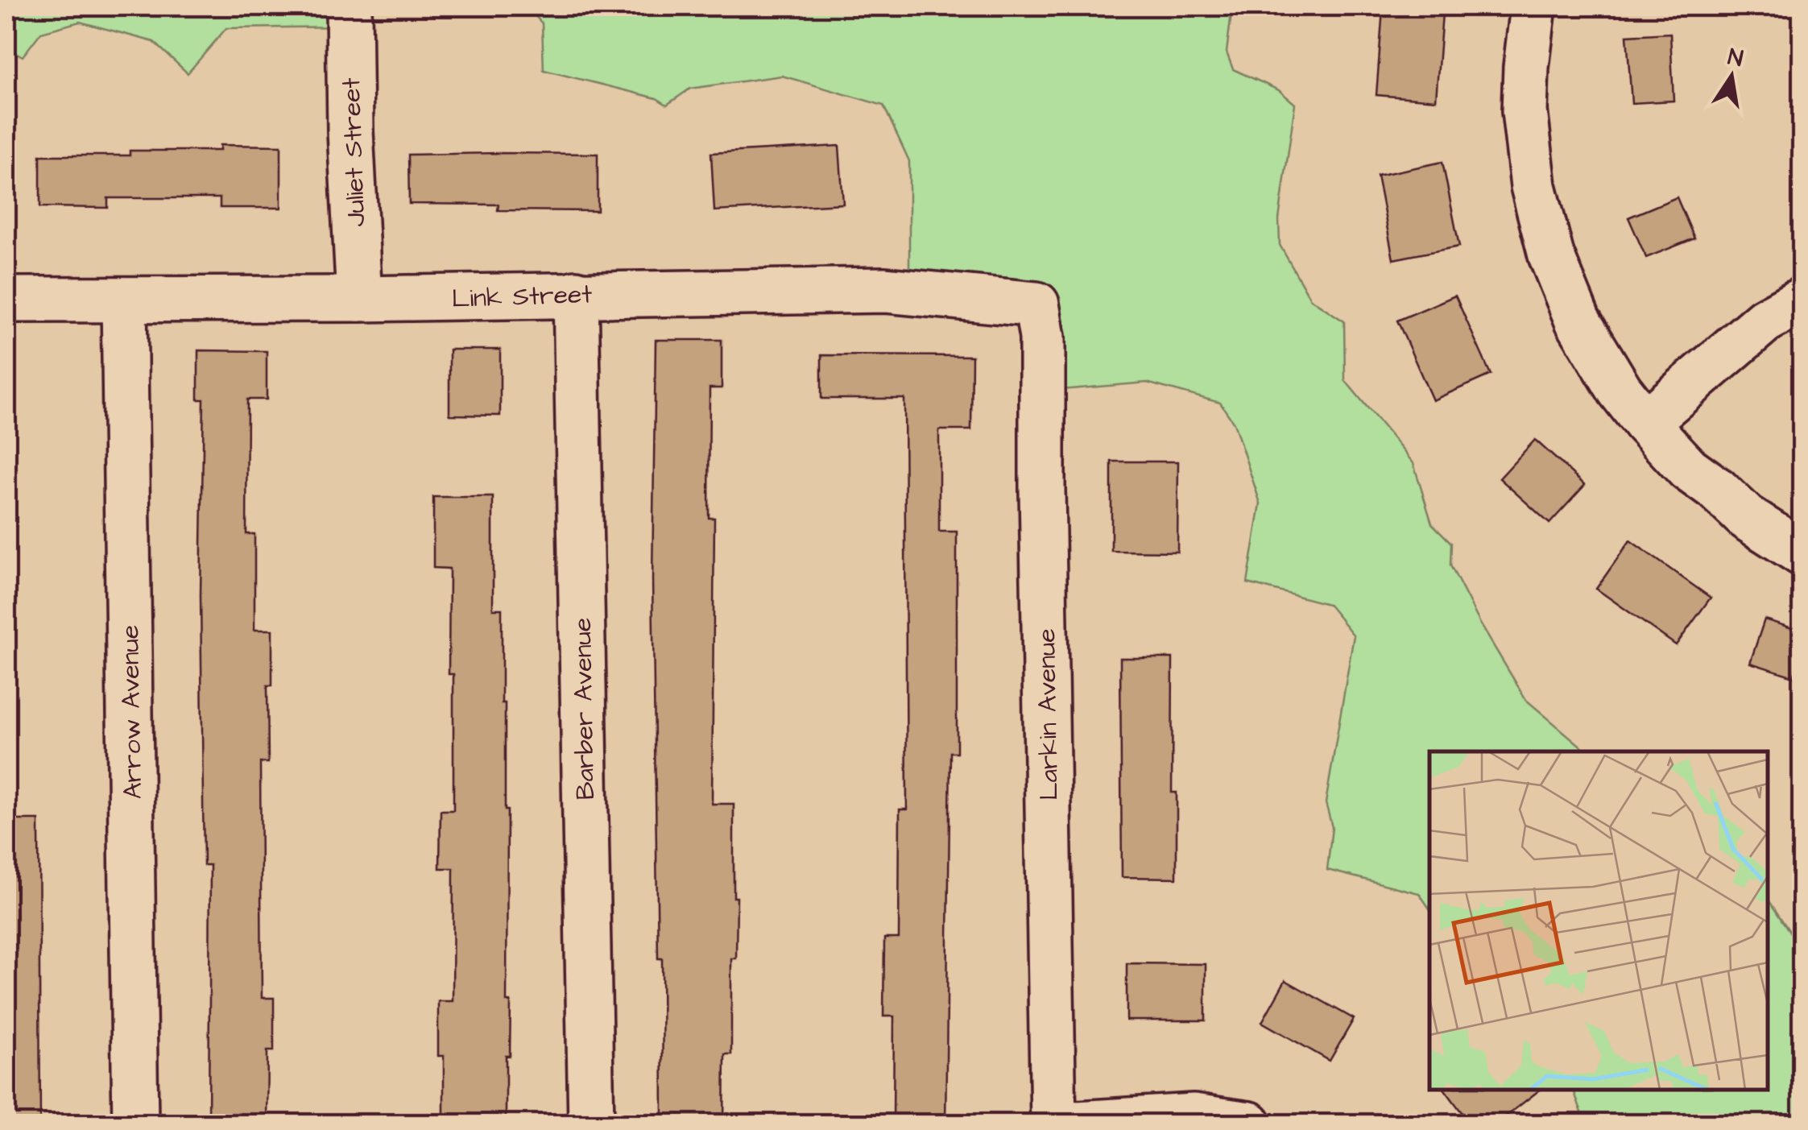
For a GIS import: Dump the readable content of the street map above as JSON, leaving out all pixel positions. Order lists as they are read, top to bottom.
{
  "streets": {
    "street": [
      "Juliet Street",
      "Link Street",
      "Barber Avenue",
      "Arrow Avenue",
      "Larkin Avenue"
    ]
  },
  "crossings": [
    ["Juliet Street", "Link Street"],
    ["Link Street", "Barber Avenue"],
    ["Link Street", "Arrow Avenue"],
    ["Link Street", "Larkin Avenue"]
  ],
  "north": "top"
}
